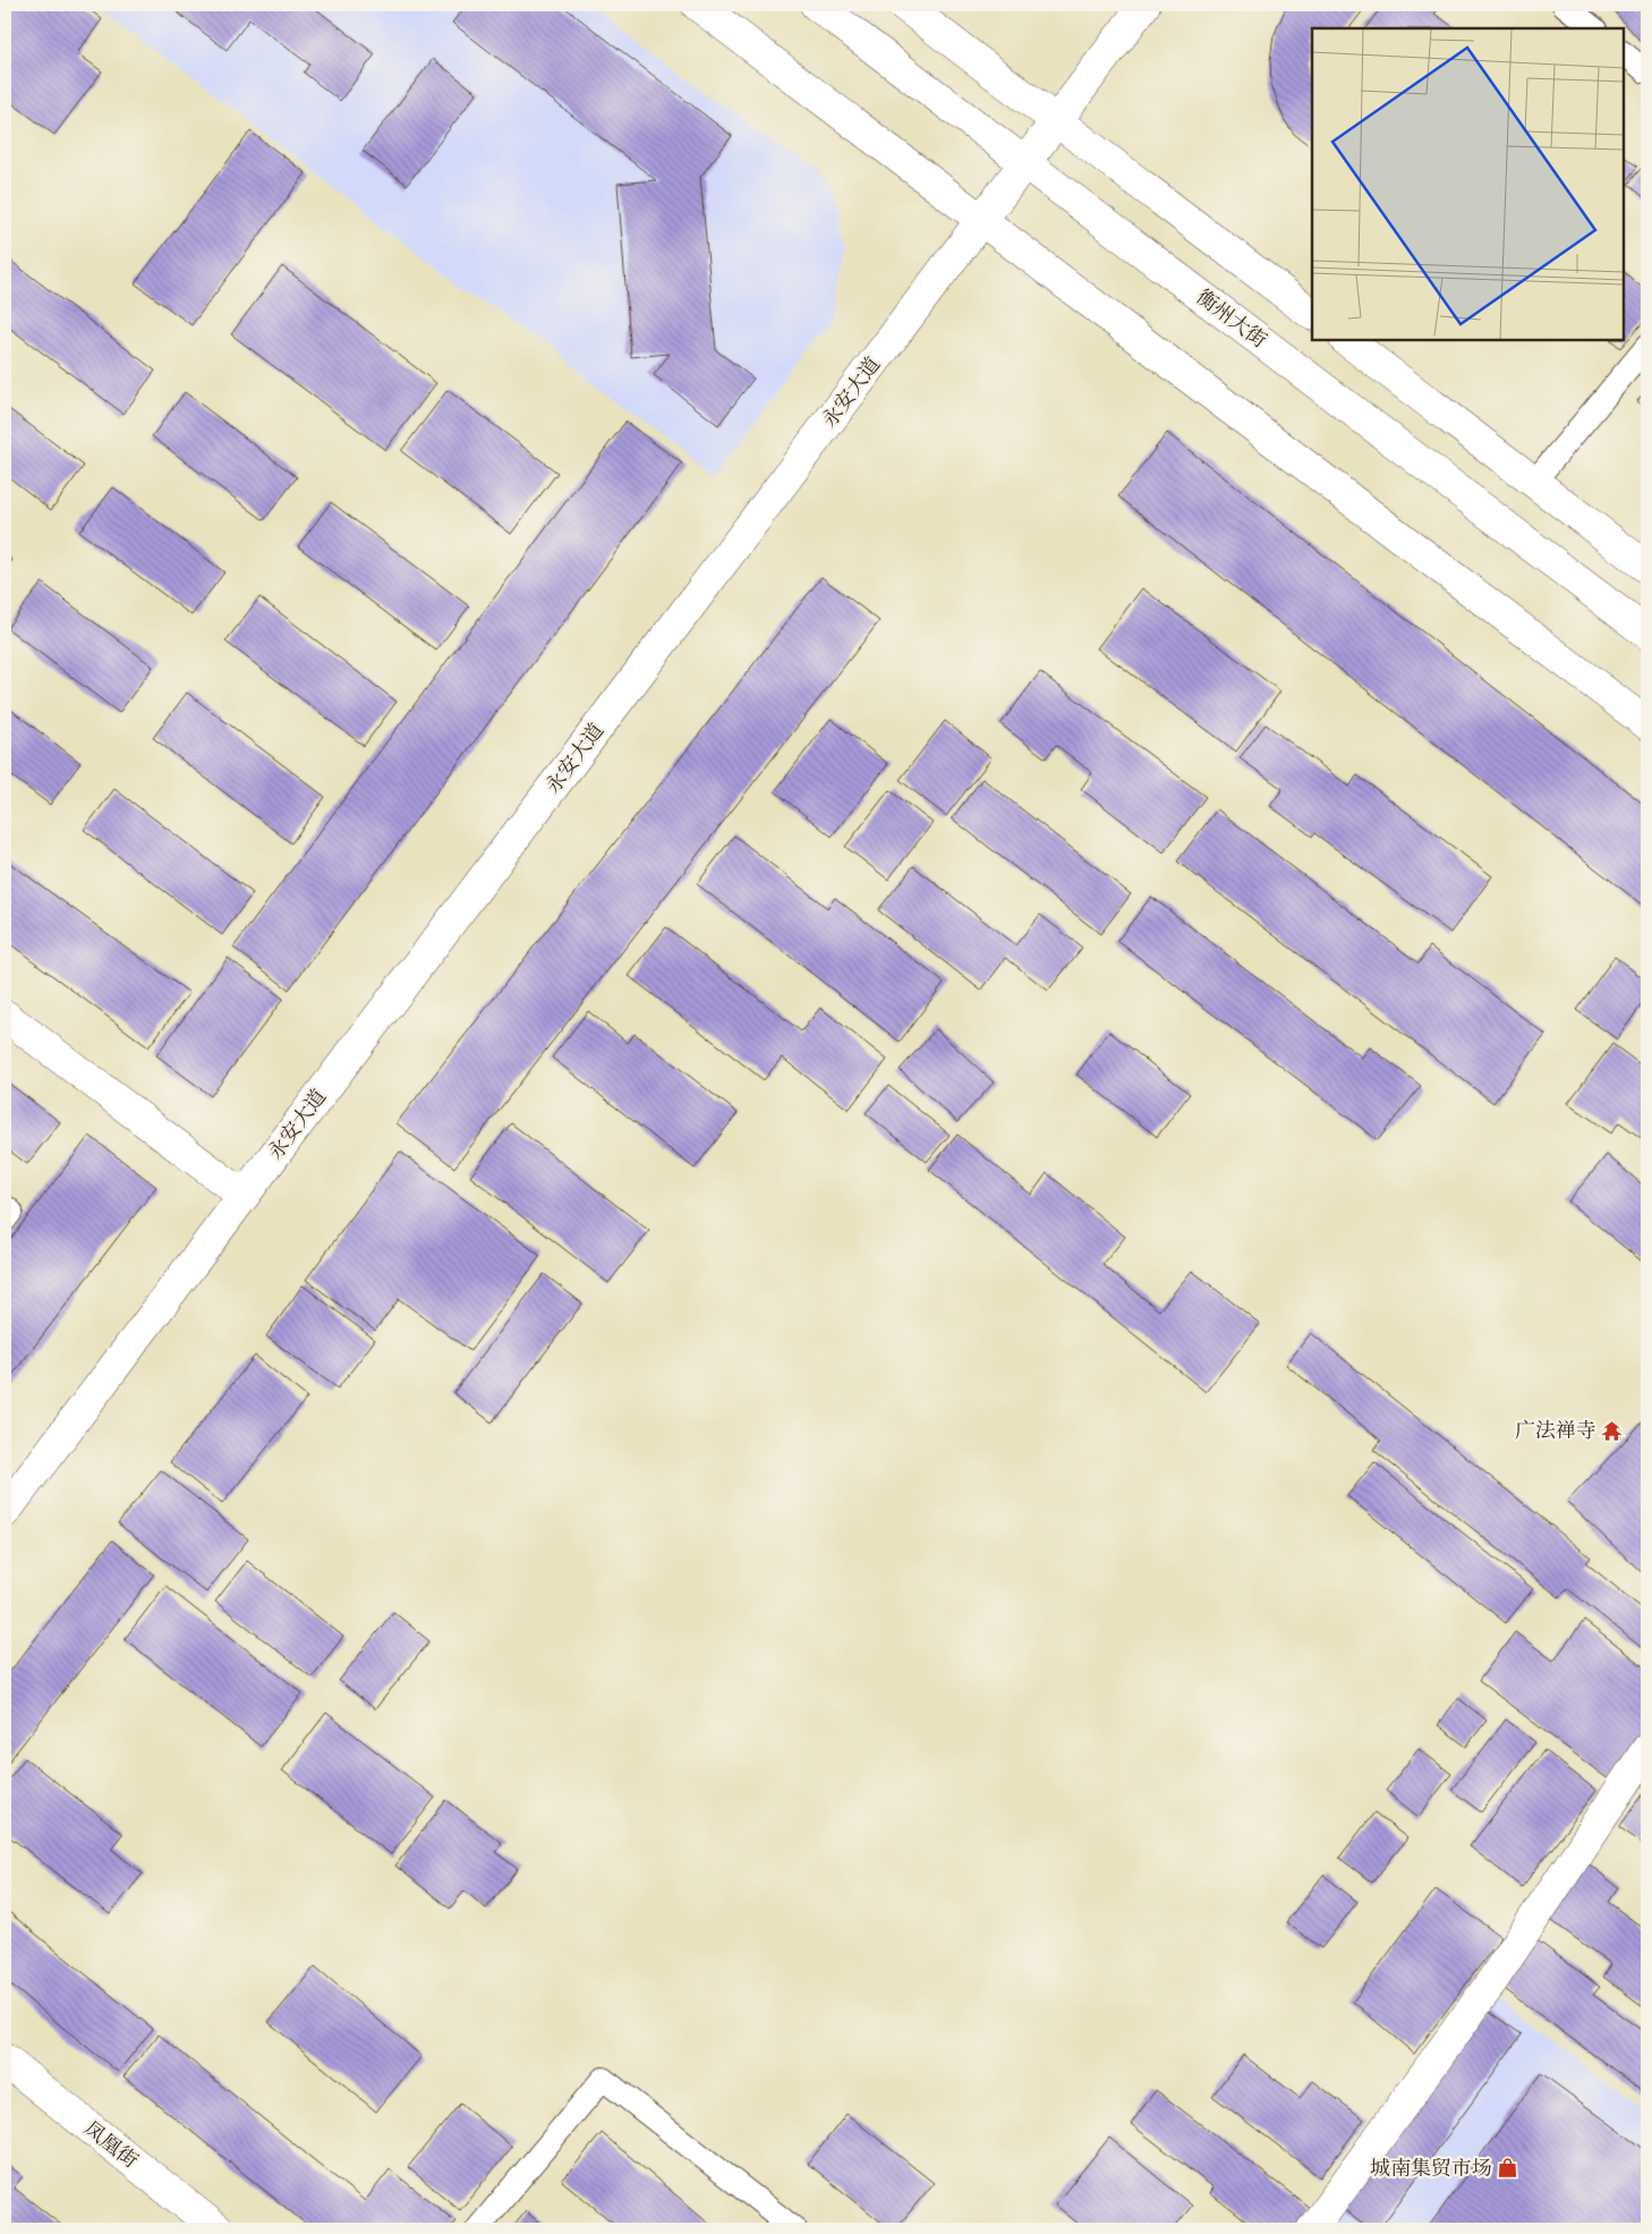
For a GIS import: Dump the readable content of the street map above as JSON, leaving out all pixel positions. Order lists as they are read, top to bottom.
{
  "streets": {
    "street": ["衡州大街", "永安大道", "凤凰街"]
  },
  "crossings": [
    ["衡州大街", "永安大道"]
  ],
  "places": {
    "temple": ["广法禅寺"],
    "shop": ["城南集贸市场"]
  }
}
